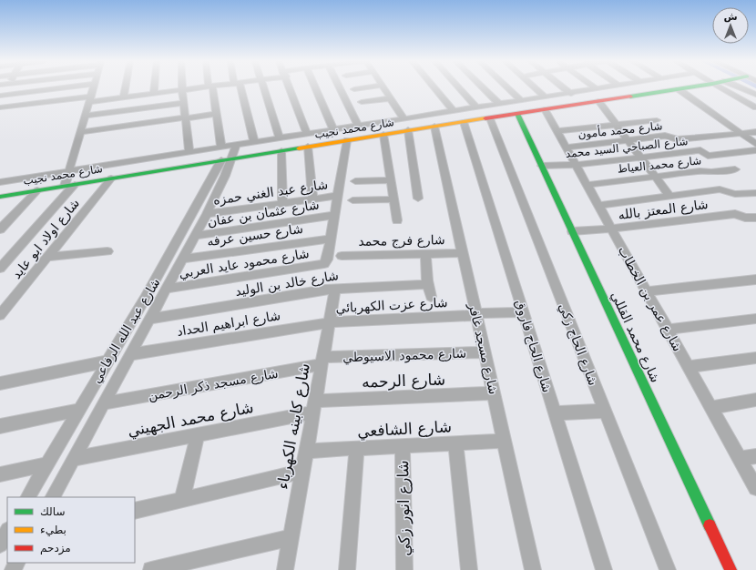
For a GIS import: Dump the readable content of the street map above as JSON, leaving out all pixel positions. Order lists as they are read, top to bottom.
{
  "streets": {
    "street": [
      "شارع محمد نجيب",
      "شارع محمد مأمون",
      "شارع الصباحي السيد محمد",
      "شارع محمد العياط",
      "شارع عبد الغني حمزه",
      "شارع المعتز بالله",
      "شارع عثمان بن عفان",
      "شارع حسين عرفه",
      "شارع اولاد ابو عايد",
      "شارع فرج محمد",
      "شارع محمود عايد العربي",
      "شارع خالد بن الوليد",
      "شارع عمر بن الخطاب",
      "شارع عزت الكهربائي",
      "شارع ابراهيم الحداد",
      "شارع عبد الله الرفاعي",
      "شارع محمد القللي",
      "شارع الحاج زكي",
      "شارع الحاج فاروق",
      "شارع مسجد غافر",
      "شارع محمود الاسيوطي",
      "شارع الرحمه",
      "شارع مسجد ذكر الرحمن",
      "شارع محمد الجهيني",
      "شارع كابينه الكهرباء",
      "شارع الشافعي",
      "شارع انور زكي"
    ]
  },
  "crossings": [
    ["شارع محمد نجيب", "شارع اولاد ابو عايد"],
    ["شارع محمد نجيب", "شارع عمر بن الخطاب"],
    ["شارع محمد نجيب", "شارع عبد الله الرفاعي"],
    ["شارع محمد نجيب", "شارع محمد القللي"],
    ["شارع محمد نجيب", "شارع الحاج زكي"],
    ["شارع محمد نجيب", "شارع الحاج فاروق"],
    ["شارع محمد نجيب", "شارع مسجد غافر"],
    ["شارع محمد مأمون", "شارع عمر بن الخطاب"],
    ["شارع الصباحي السيد محمد", "شارع عمر بن الخطاب"],
    ["شارع الصباحي السيد محمد", "شارع محمد القللي"],
    ["شارع محمد العياط", "شارع عمر بن الخطاب"],
    ["شارع عبد الغني حمزه", "شارع عبد الله الرفاعي"],
    ["شارع المعتز بالله", "شارع عمر بن الخطاب"],
    ["شارع المعتز بالله", "شارع محمد القللي"],
    ["شارع عثمان بن عفان", "شارع عبد الله الرفاعي"],
    ["شارع حسين عرفه", "شارع محمود عايد العربي"],
    ["شارع حسين عرفه", "شارع عبد الله الرفاعي"],
    ["شارع فرج محمد", "شارع مسجد غافر"],
    ["شارع محمود عايد العربي", "شارع عبد الله الرفاعي"],
    ["شارع خالد بن الوليد", "شارع عبد الله الرفاعي"],
    ["شارع خالد بن الوليد", "شارع كابينه الكهرباء"],
    ["شارع عزت الكهربائي", "شارع ابراهيم الحداد"],
    ["شارع عزت الكهربائي", "شارع الحاج فاروق"],
    ["شارع عزت الكهربائي", "شارع مسجد غافر"],
    ["شارع عزت الكهربائي", "شارع كابينه الكهرباء"],
    ["شارع ابراهيم الحداد", "شارع عبد الله الرفاعي"],
    ["شارع ابراهيم الحداد", "شارع كابينه الكهرباء"],
    ["شارع عبد الله الرفاعي", "شارع مسجد ذكر الرحمن"],
    ["شارع عبد الله الرفاعي", "شارع محمد الجهيني"],
    ["شارع مسجد غافر", "شارع محمود الاسيوطي"],
    ["شارع مسجد غافر", "شارع الرحمه"],
    ["شارع مسجد غافر", "شارع الشافعي"],
    ["شارع محمود الاسيوطي", "شارع مسجد ذكر الرحمن"],
    ["شارع محمود الاسيوطي", "شارع كابينه الكهرباء"],
    ["شارع الرحمه", "شارع محمد الجهيني"],
    ["شارع الرحمه", "شارع كابينه الكهرباء"],
    ["شارع مسجد ذكر الرحمن", "شارع كابينه الكهرباء"],
    ["شارع محمد الجهيني", "شارع كابينه الكهرباء"],
    ["شارع كابينه الكهرباء", "شارع الشافعي"],
    ["شارع الشافعي", "شارع انور زكي"]
  ],
  "legend": ["سالك", "بطيء", "مزدحم"],
  "north": "top"
}
